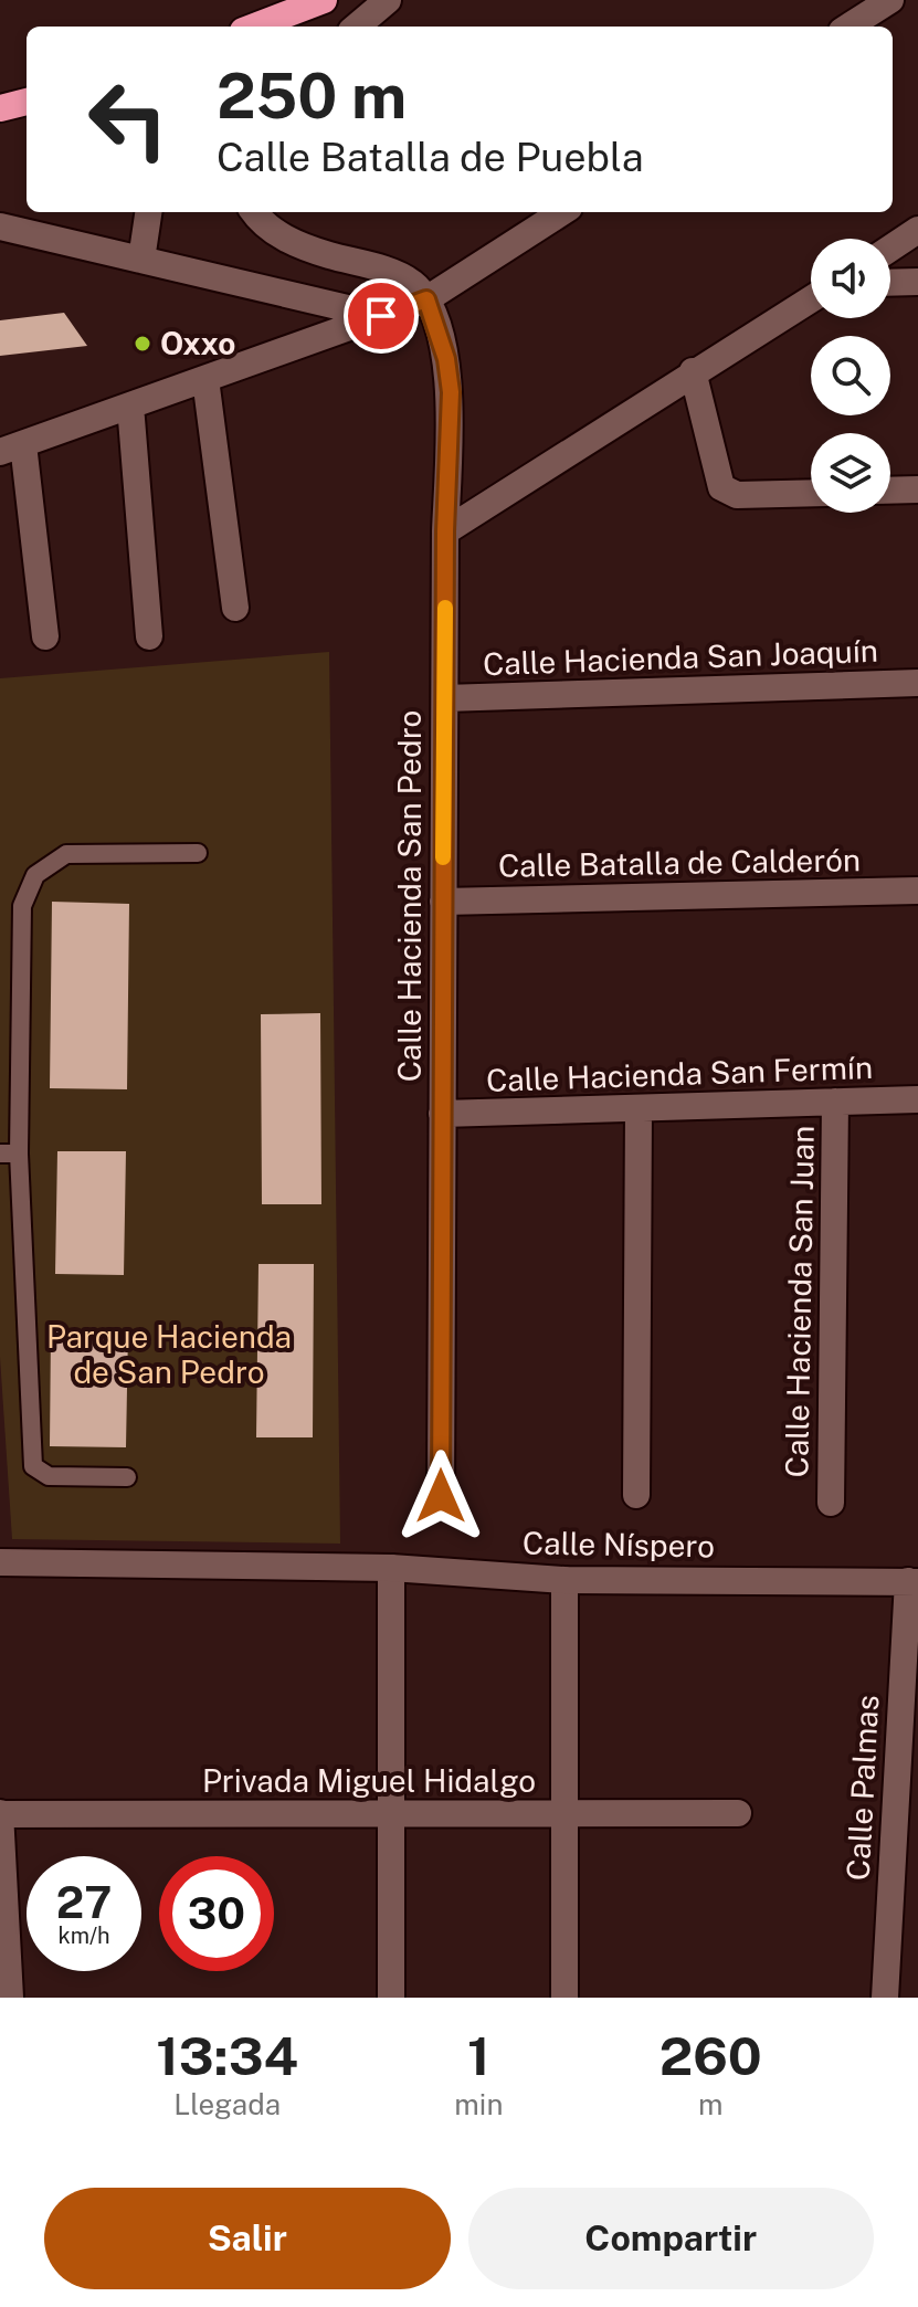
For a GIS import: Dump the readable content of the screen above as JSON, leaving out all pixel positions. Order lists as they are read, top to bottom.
{
  "streets": {
    "street": [
      "Calle Hacienda San Joaquín",
      "Calle Batalla de Calderón",
      "Calle Hacienda San Pedro",
      "Calle Hacienda San Fermín",
      "Calle Hacienda San Juan",
      "Calle Níspero",
      "Privada Miguel Hidalgo",
      "Calle Palmas"
    ]
  },
  "crossings": [
    ["Calle Hacienda San Joaquín", "Calle Hacienda San Pedro"],
    ["Calle Batalla de Calderón", "Calle Hacienda San Pedro"],
    ["Calle Hacienda San Pedro", "Calle Hacienda San Fermín"],
    ["Calle Hacienda San Fermín", "Calle Hacienda San Juan"],
    ["Calle Níspero", "Calle Palmas"]
  ],
  "parks": ["Parque Hacienda de San Pedro"],
  "places": ["Oxxo"],
  "page": {
    "turn": ["250 m", "Calle Batalla de Puebla"],
    "speed": "27 km/h",
    "limit": "30",
    "eta": [
      "13:34",
      "Llegada",
      "1",
      "min",
      "260",
      "m"
    ],
    "buttons": ["Salir", "Compartir"]
  }
}
